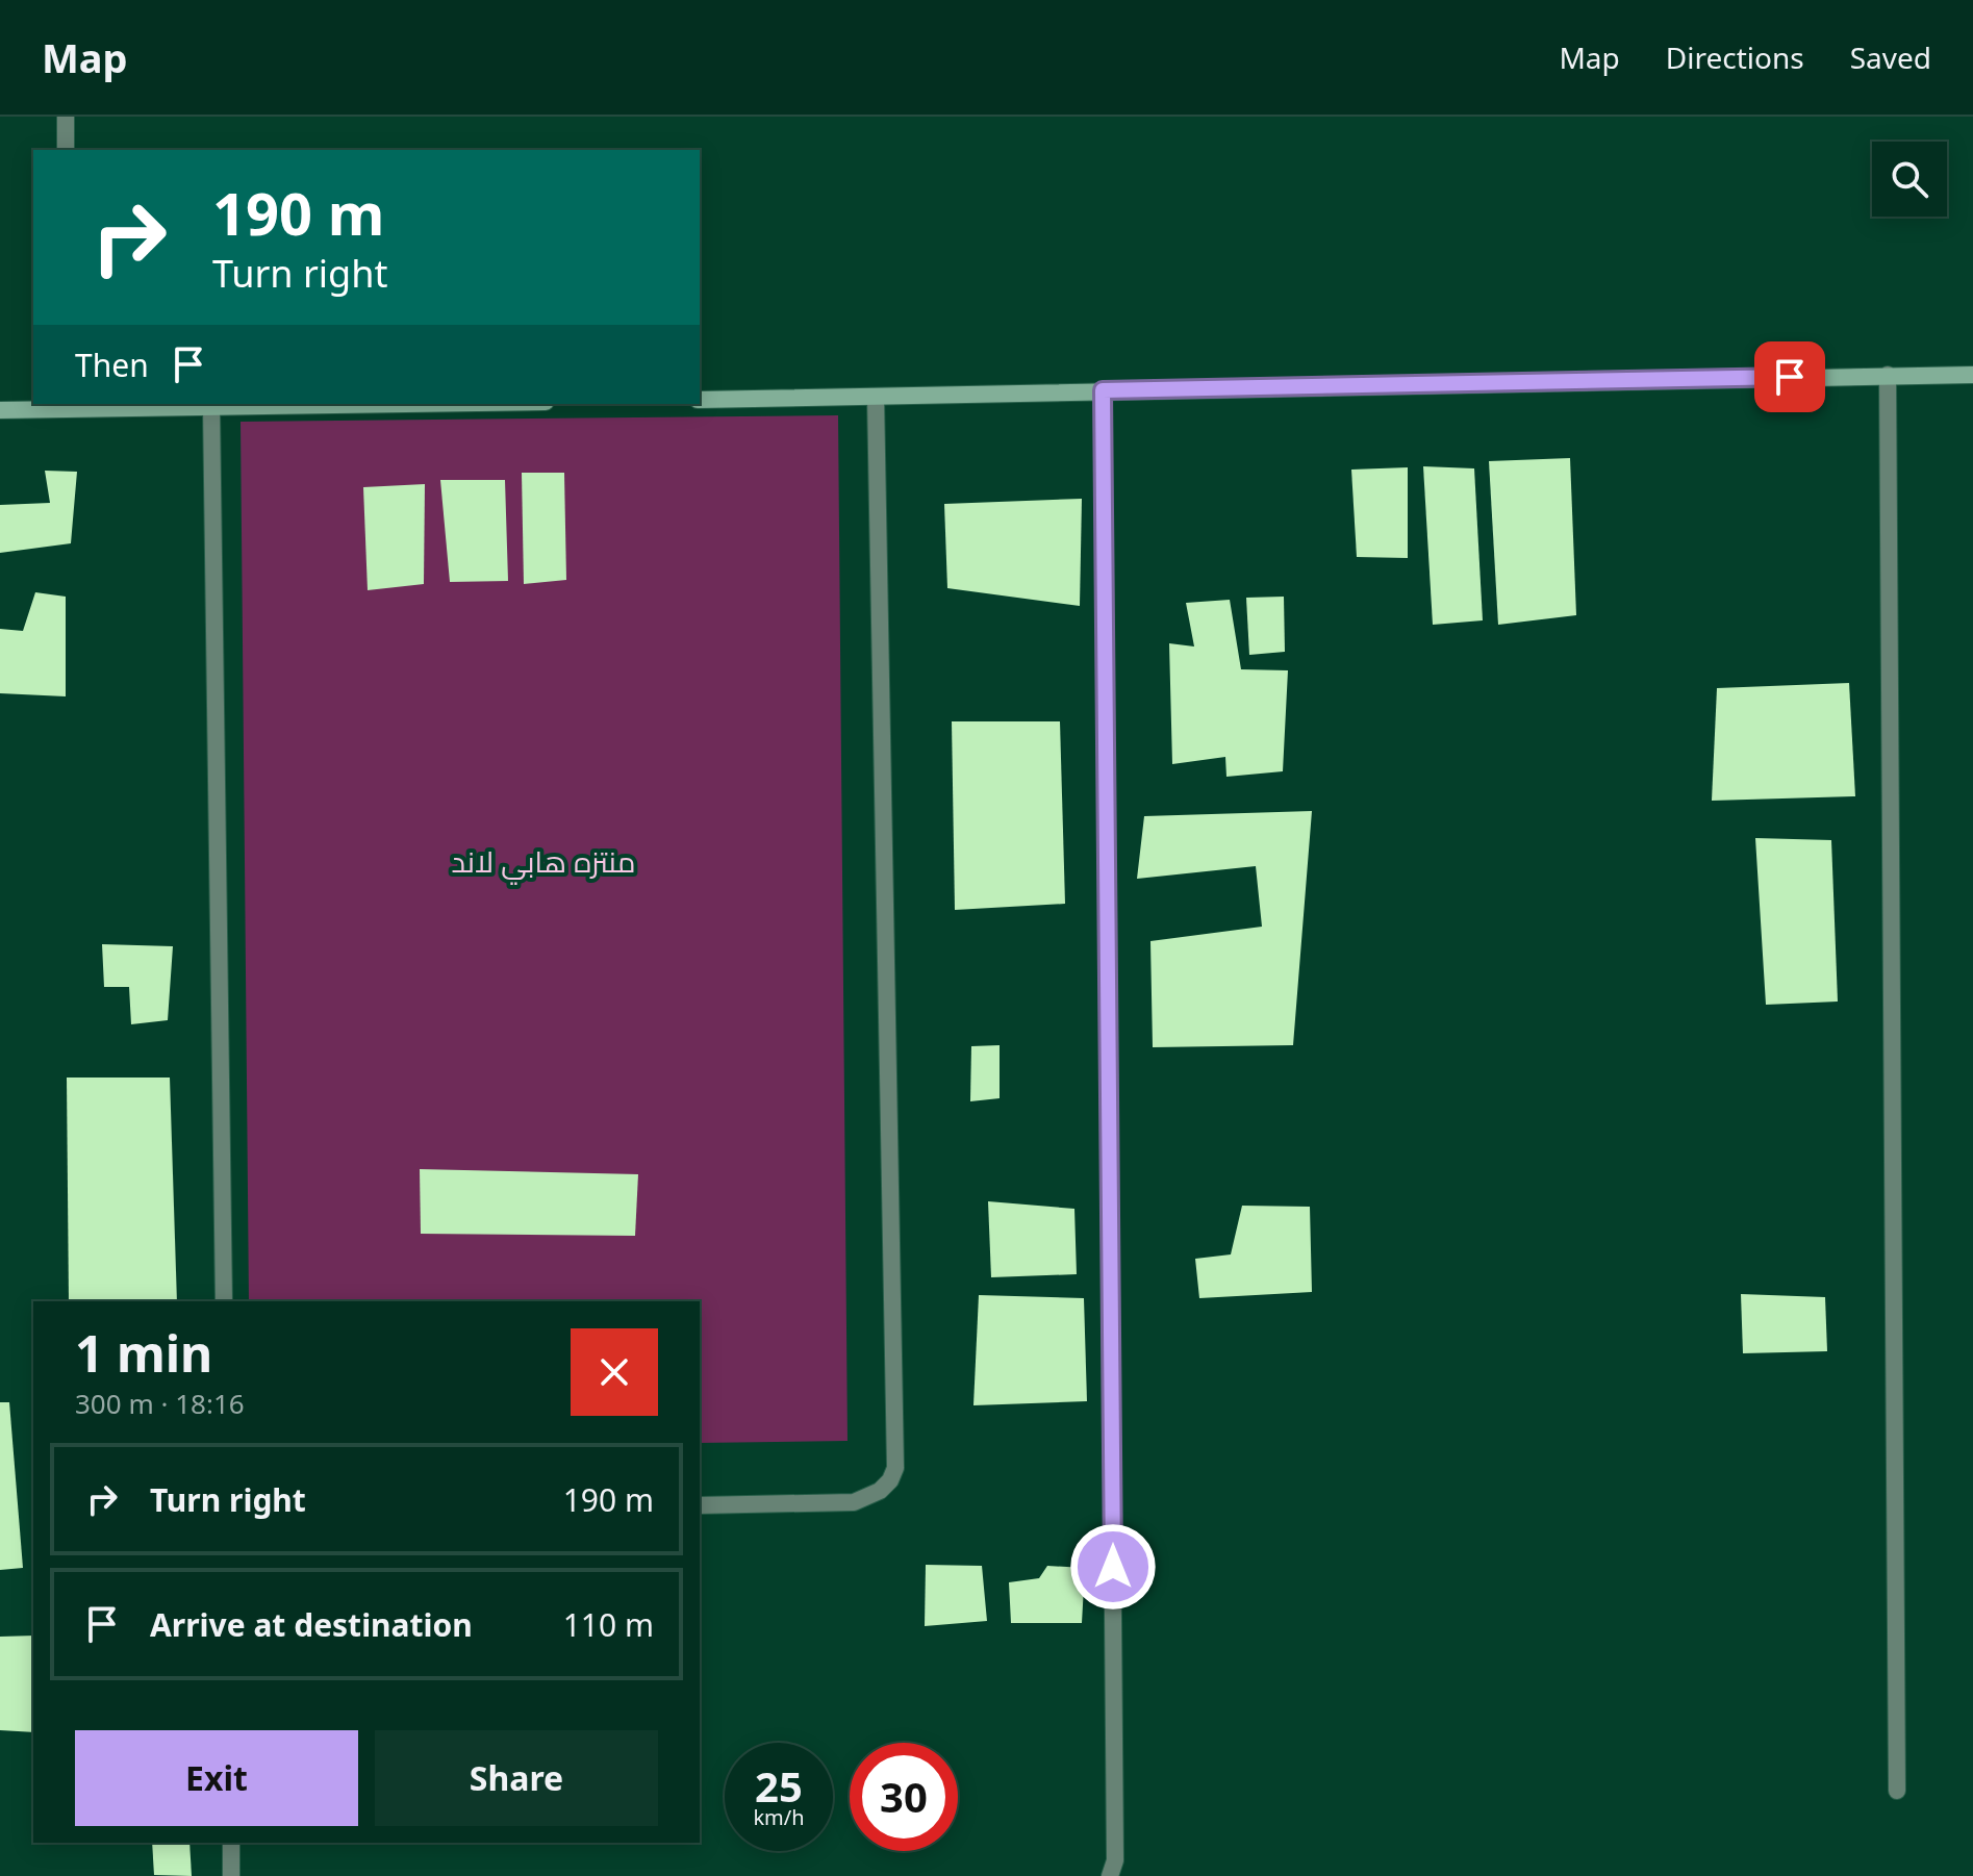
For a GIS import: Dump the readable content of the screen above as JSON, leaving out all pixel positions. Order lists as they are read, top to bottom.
{
  "parks": ["منتزه هابي لاند"],
  "page": {
    "header": "Map",
    "nav": ["Map", "Directions", "Saved"],
    "turn": ["190 m", "Turn right"],
    "then": "Then",
    "heading": ["1 min", "300 m · 18:16"],
    "list": [
      {
        "name": "Turn right",
        "value": "190 m"
      },
      {
        "name": "Arrive at destination",
        "value": "110 m"
      }
    ],
    "buttons": ["Exit", "Share"],
    "speed": "25 km/h",
    "limit": "30"
  }
}
